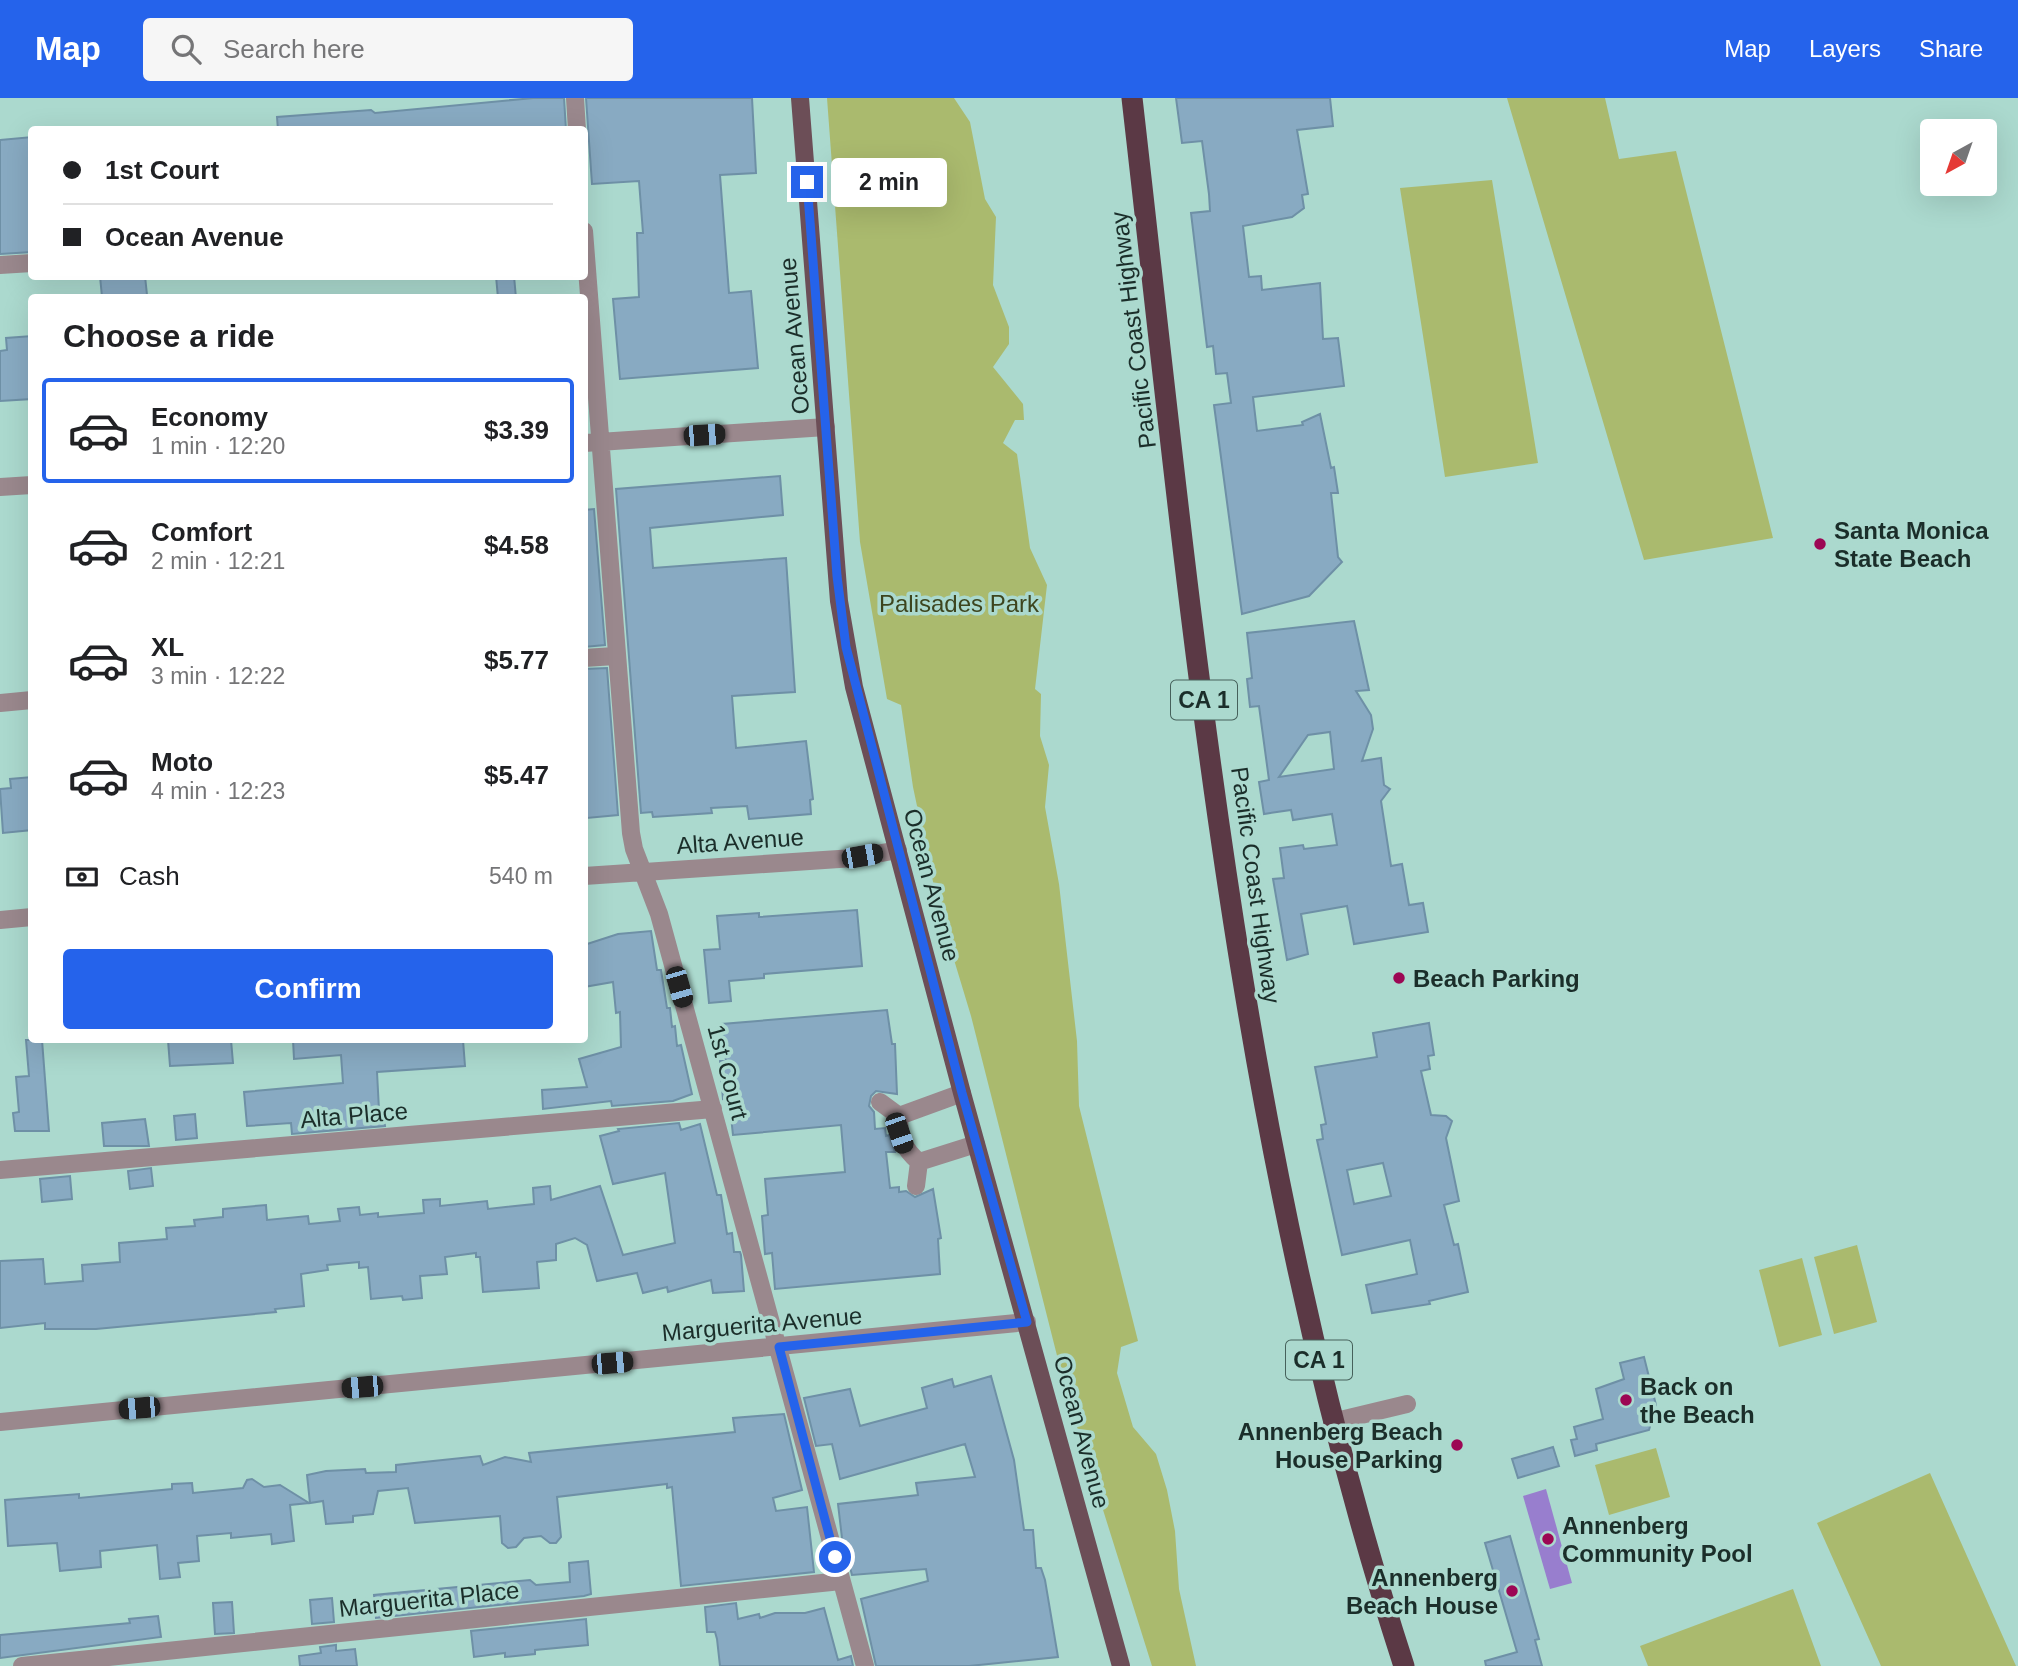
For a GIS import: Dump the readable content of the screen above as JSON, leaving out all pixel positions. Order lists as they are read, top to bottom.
{
  "streets": {
    "highway": ["Pacific Coast Highway", "CA 1"],
    "main road": ["Ocean Avenue"],
    "street": [
      "Alta Avenue",
      "1st Court",
      "Alta Place",
      "Marguerita Avenue",
      "Marguerita Place"
    ]
  },
  "crossings": [
    ["Ocean Avenue", "Alta Avenue"],
    ["Ocean Avenue", "Marguerita Avenue"],
    ["Alta Avenue", "1st Court"],
    ["1st Court", "Alta Place"],
    ["1st Court", "Marguerita Avenue"],
    ["1st Court", "Marguerita Place"]
  ],
  "parks": ["Palisades Park"],
  "places": [
    "Santa Monica State Beach",
    "Beach Parking",
    "Back on the Beach",
    "Annenberg Beach House Parking",
    "Annenberg Community Pool",
    "Annenberg Beach House"
  ],
  "north": "bottom left",
  "page": {
    "header": "Map",
    "search": "Search here",
    "nav": ["Map", "Layers", "Share"],
    "banner": ["1st Court", "Ocean Avenue"],
    "bubble": "2 min",
    "heading": "Choose a ride",
    "list": [
      {
        "name": "Economy",
        "note": "1 min · 12:20",
        "value": "$3.39"
      },
      {
        "name": "Comfort",
        "note": "2 min · 12:21",
        "value": "$4.58"
      },
      {
        "name": "XL",
        "note": "3 min · 12:22",
        "value": "$5.77"
      },
      {
        "name": "Moto",
        "note": "4 min · 12:23",
        "value": "$5.47"
      }
    ],
    "pay": ["Cash", "540 m"],
    "buttons": "Confirm"
  }
}
